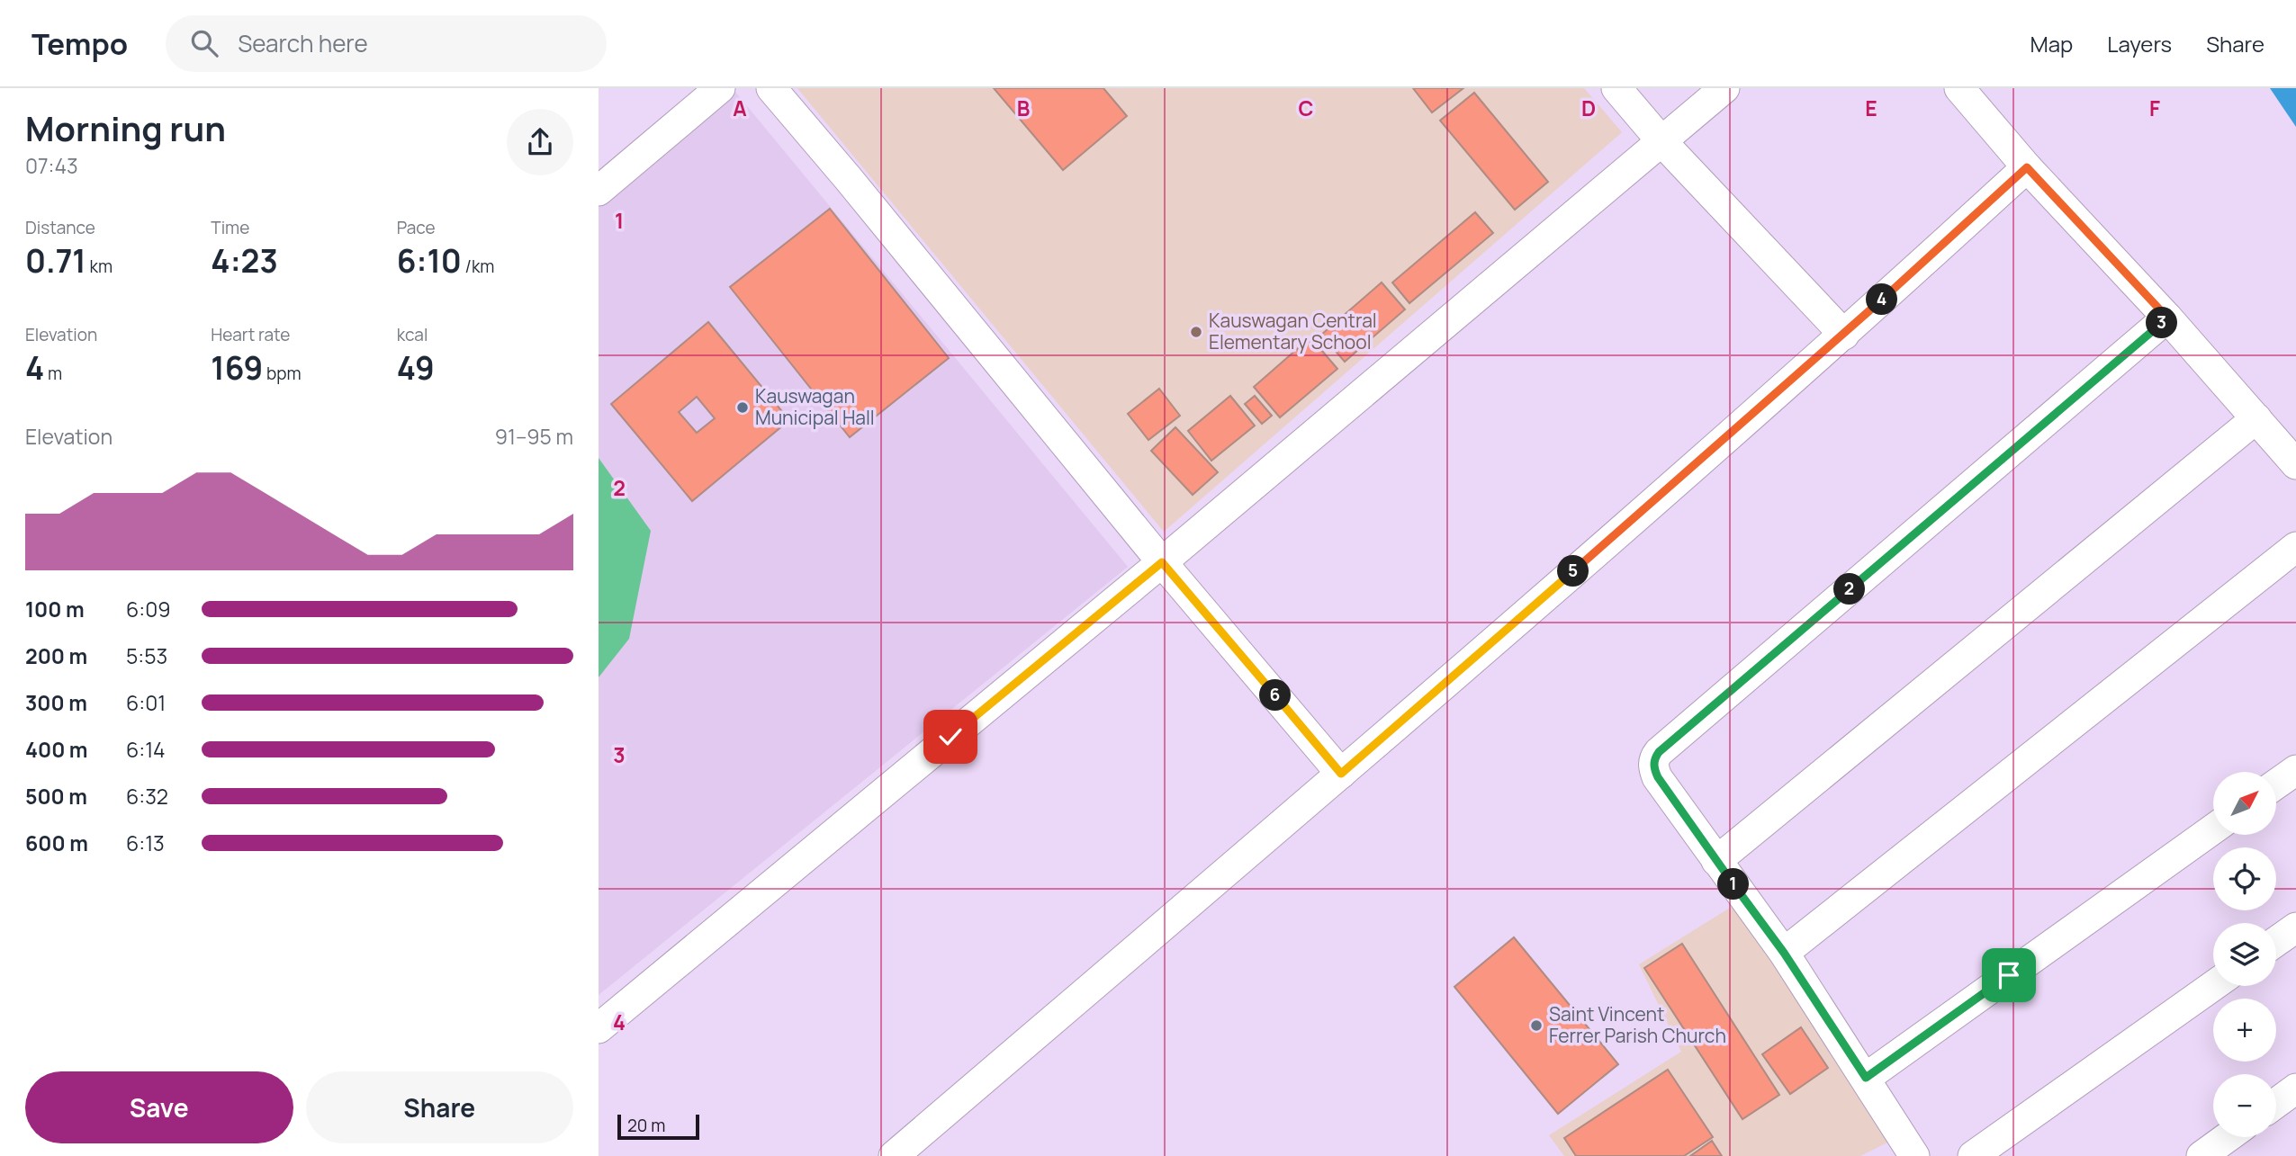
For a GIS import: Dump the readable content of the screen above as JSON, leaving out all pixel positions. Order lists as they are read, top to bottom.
{
  "places": ["Kauswagan Central Elementary School", "Kauswagan Municipal Hall", "Saint Vincent Ferrer Parish Church"],
  "scale_bar": "20 m",
  "north": "top right",
  "page": {
    "header": "Tempo",
    "search": "Search here",
    "nav": ["Map", "Layers", "Share"],
    "heading": ["Morning run", "07:43"],
    "stats": [
      ["Distance", "0.71 km"],
      ["Time", "4:23"],
      ["Pace", "6:10 /km"],
      ["Elevation", "4 m"],
      ["Heart rate", "169 bpm"],
      ["kcal", "49"]
    ],
    "pins": [
      "4",
      "3",
      "5",
      "2",
      "6",
      "1"
    ],
    "chart": ["Elevation", "91–95 m"],
    "list": [
      {
        "name": "100 m",
        "note": "6:09"
      },
      {
        "name": "200 m",
        "note": "5:53"
      },
      {
        "name": "300 m",
        "note": "6:01"
      },
      {
        "name": "400 m",
        "note": "6:14"
      },
      {
        "name": "500 m",
        "note": "6:32"
      },
      {
        "name": "600 m",
        "note": "6:13"
      }
    ],
    "map_buttons": ["+", "−"],
    "buttons": ["Save", "Share"],
    "scale": "20 m"
  },
  "grid": {
    "columns": [
      "A",
      "B",
      "C",
      "D",
      "E",
      "F"
    ],
    "rows": [
      "1",
      "2",
      "3",
      "4"
    ]
  }
}
